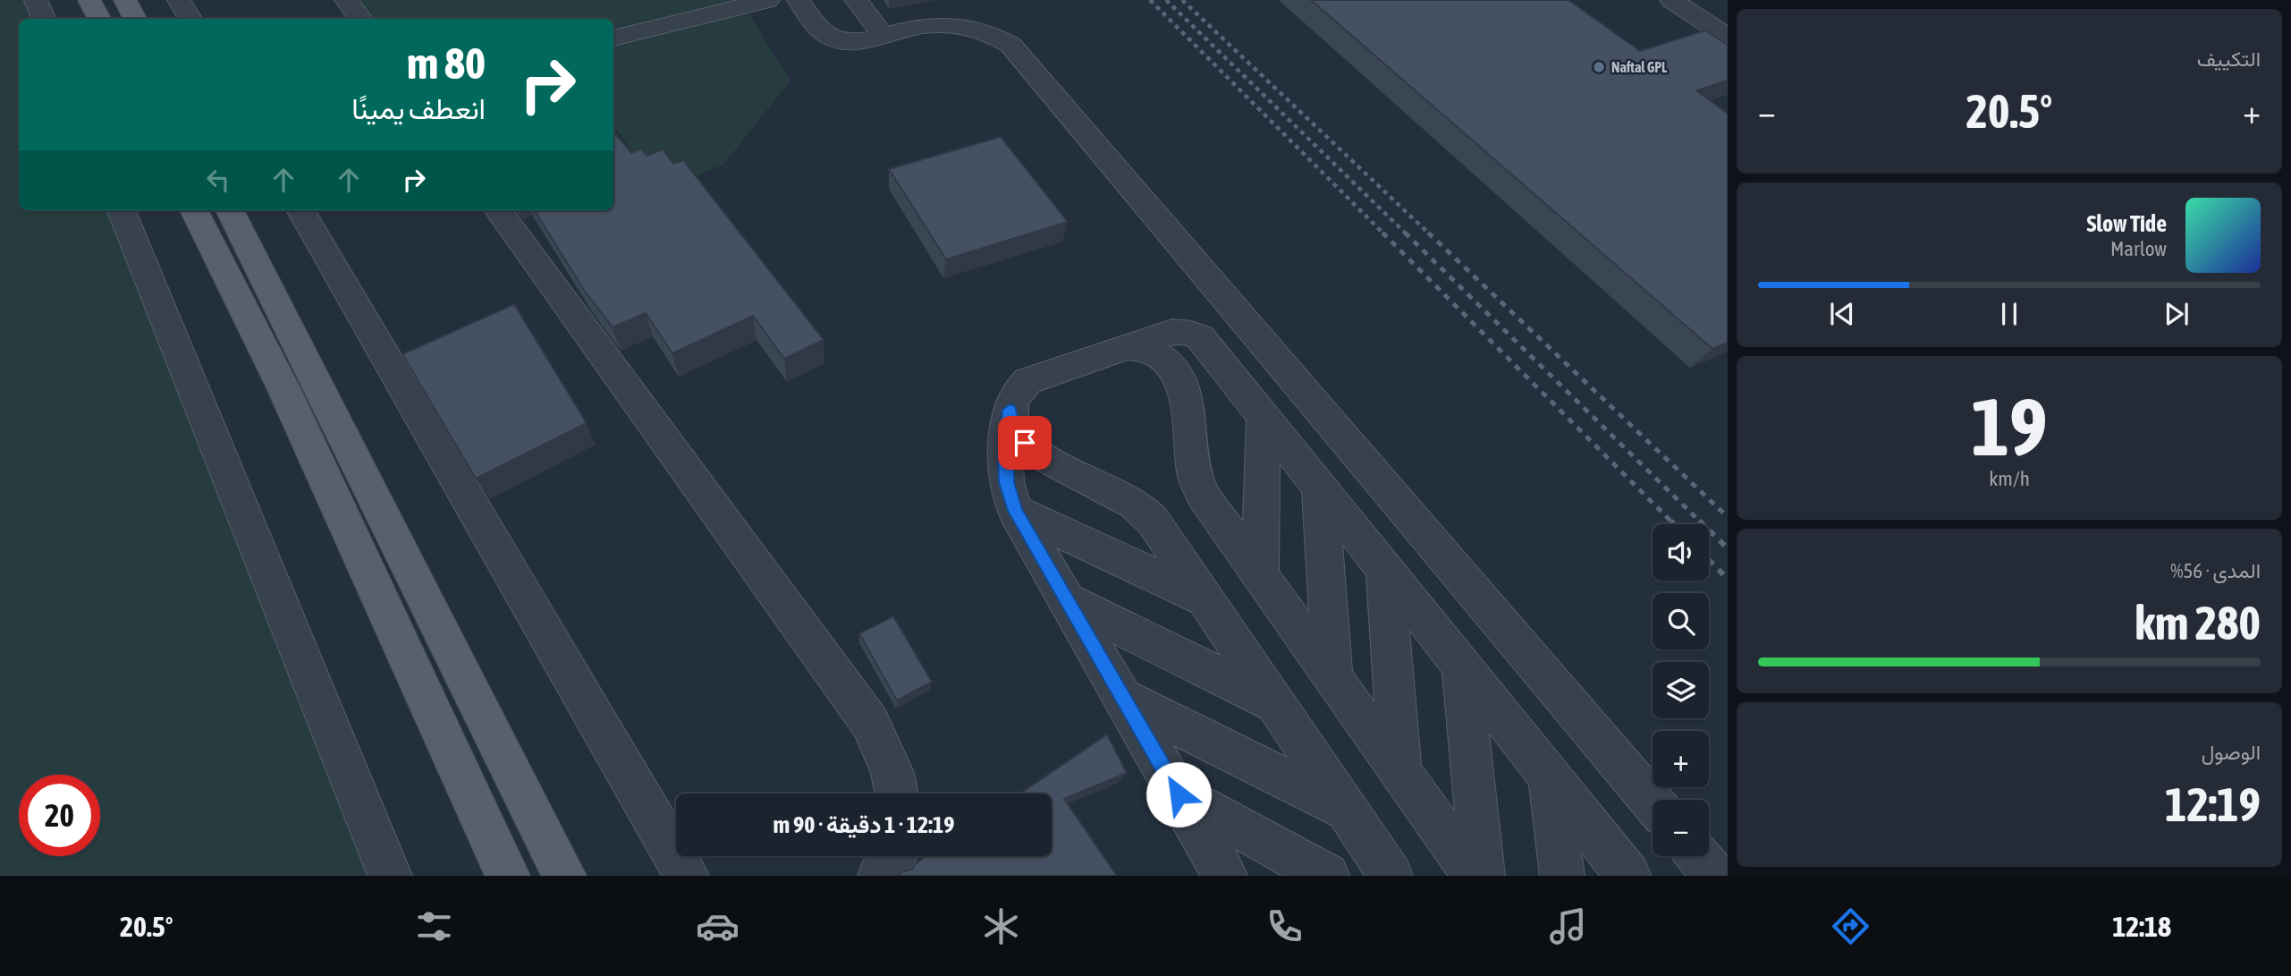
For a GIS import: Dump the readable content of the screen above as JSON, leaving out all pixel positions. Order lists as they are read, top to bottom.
{
  "places": ["Naftal GPL"],
  "page": {
    "tile": [
      "التكييف",
      ["19", "km/h"],
      ["المدى · 56%", "280 km"],
      ["الوصول", "12:19"]
    ],
    "turn": ["80 m", "انعطف يمينًا"],
    "heat": ["−", "20.5°", "+"],
    "song": ["Slow Tide", "Marlow"],
    "map_buttons": ["+", "−"],
    "limit": "20",
    "trip": "12:19 · 1 دقيقة · 90 m",
    "tabs": ["12:18", "20.5°"]
  }
}
